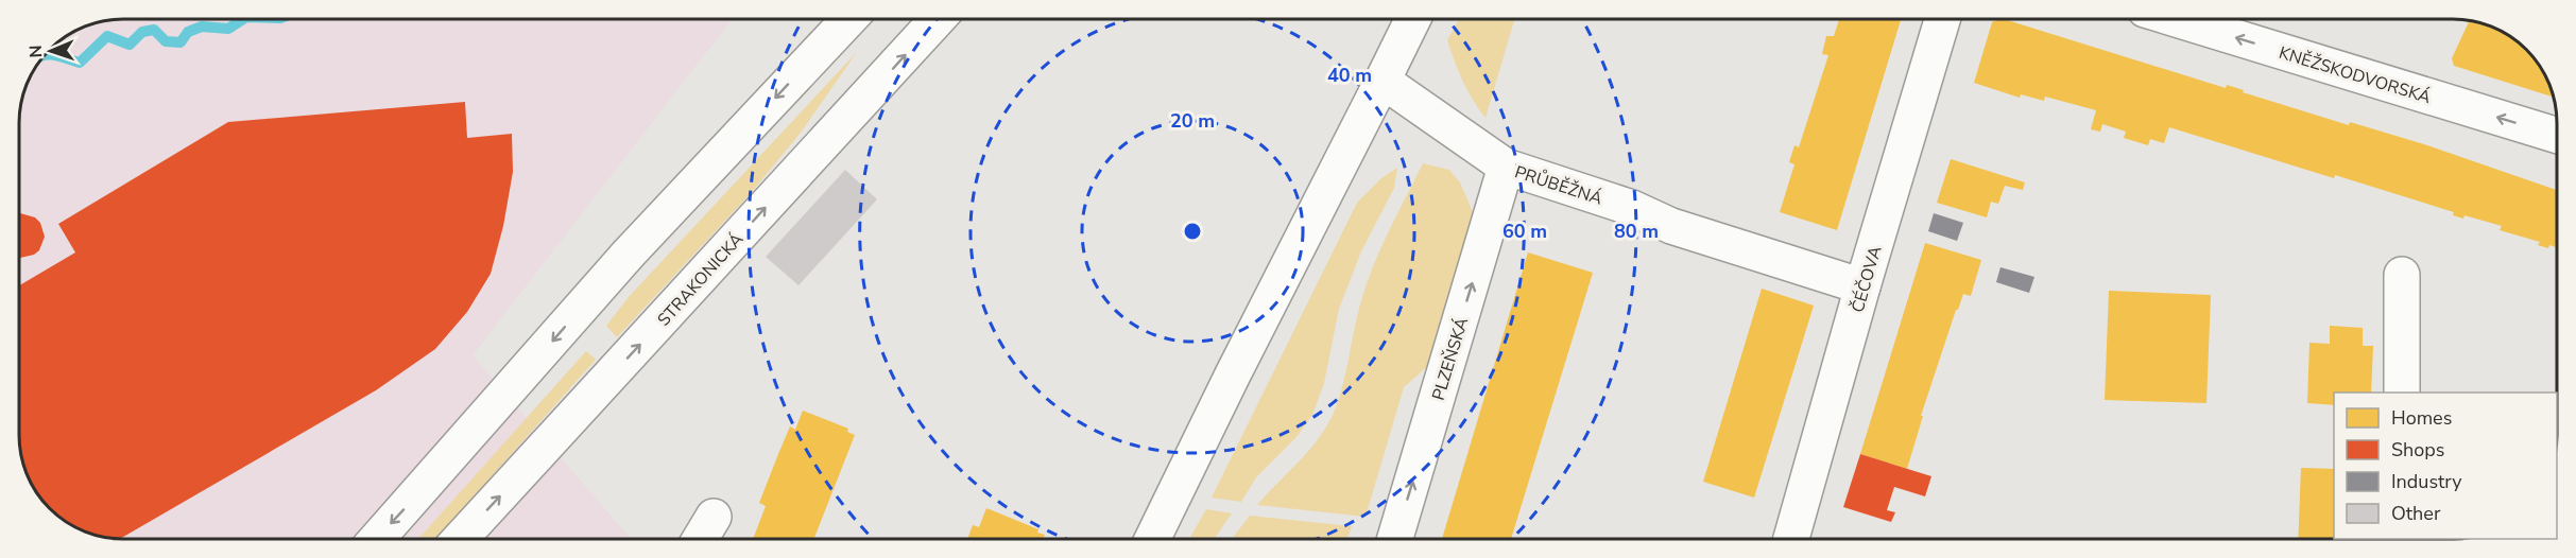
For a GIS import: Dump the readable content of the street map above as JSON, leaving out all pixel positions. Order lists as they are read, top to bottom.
{
  "streets": {
    "street": [
      "KNĚŽSKODVORSKÁ",
      "PRŮBĚŽNÁ",
      "STRAKONICKÁ",
      "ČÉČOVA",
      "PLZEŇSKÁ"
    ]
  },
  "crossings": [
    ["PRŮBĚŽNÁ", "ČÉČOVA"],
    ["PRŮBĚŽNÁ", "PLZEŇSKÁ"]
  ],
  "one_way": ["KNĚŽSKODVORSKÁ"],
  "legend": [
    "Homes",
    "Shops",
    "Industry",
    "Other"
  ],
  "north": "left",
  "rings": [
    "40 m",
    "20 m",
    "60 m",
    "80 m"
  ]
}
